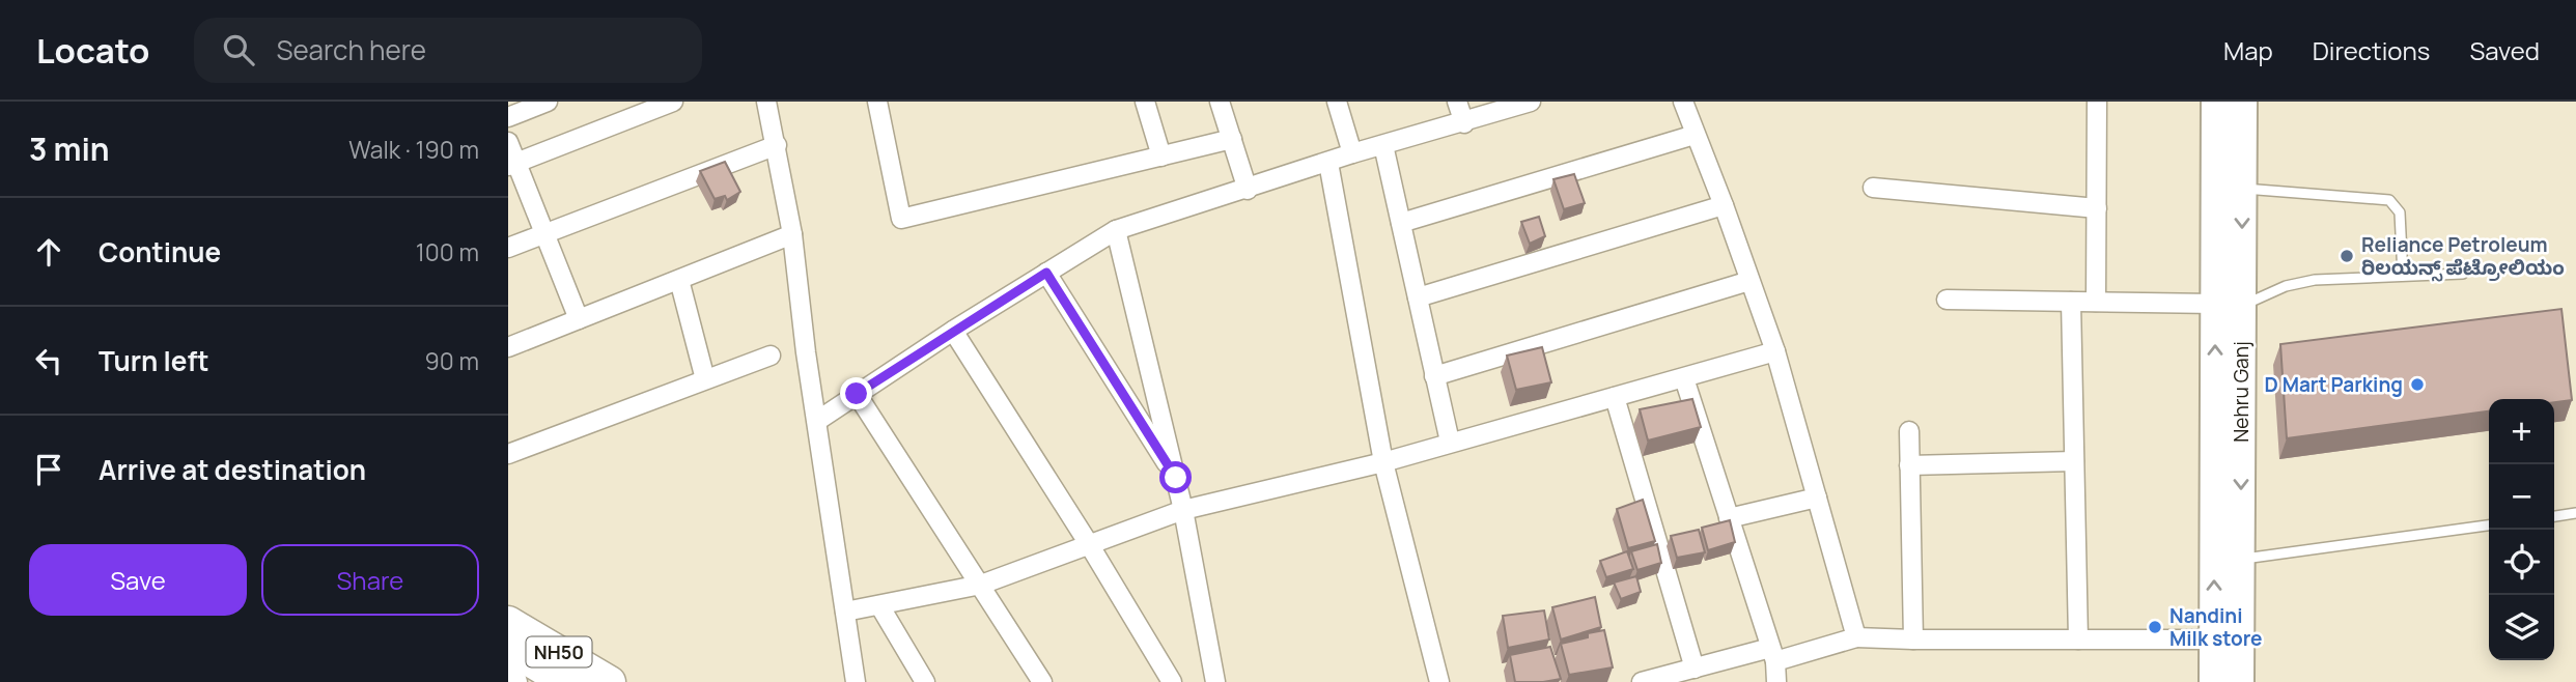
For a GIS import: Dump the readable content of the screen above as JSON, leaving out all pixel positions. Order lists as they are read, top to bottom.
{
  "streets": {
    "highway": ["NH50"],
    "main road": ["Nehru Ganj"]
  },
  "places": ["Reliance Petroleum ರಿಲಯನ್ಸ್ ಪೆಟ್ರೋಲಿಯಂ", "D Mart Parking", "Nandini Milk store"],
  "page": {
    "header": "Locato",
    "search": "Search here",
    "nav": ["Map", "Directions", "Saved"],
    "heading": ["3 min", "Walk · 190 m"],
    "list": [
      ["Continue", "100 m"],
      ["Turn left", "90 m"],
      "Arrive at destination"
    ],
    "map_buttons": ["+", "−"],
    "buttons": ["Save", "Share"]
  }
}
